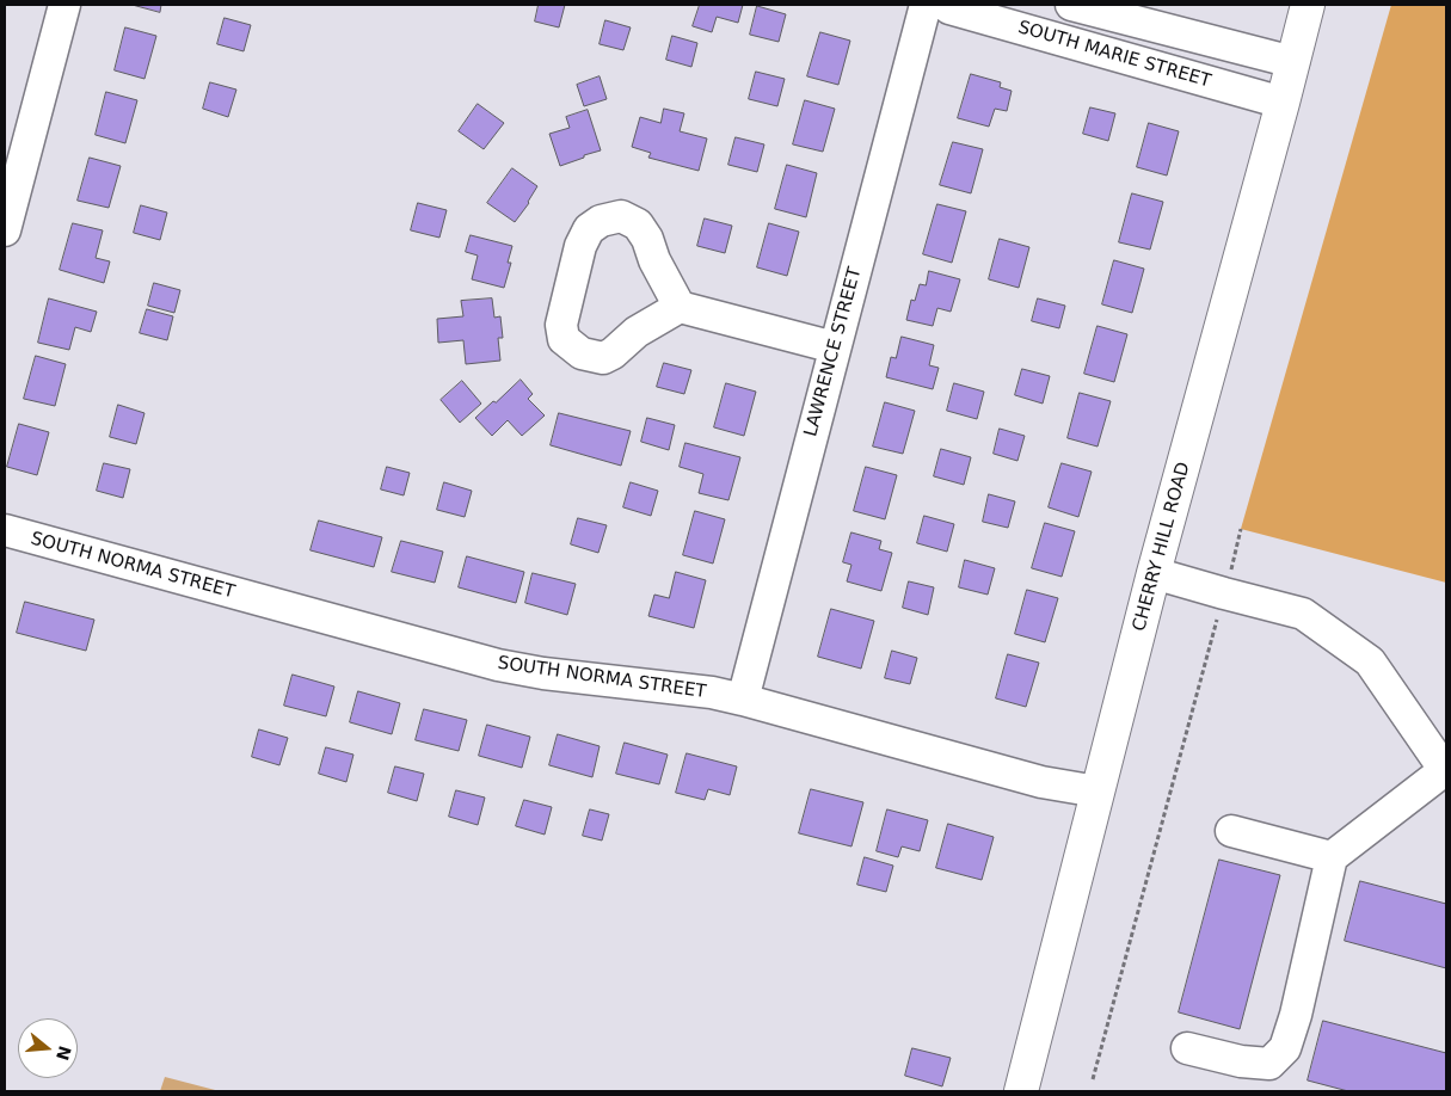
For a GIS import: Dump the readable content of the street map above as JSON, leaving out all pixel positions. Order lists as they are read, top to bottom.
{
  "streets": {
    "main road": ["CHERRY HILL ROAD"],
    "street": ["SOUTH MARIE STREET", "LAWRENCE STREET", "SOUTH NORMA STREET"]
  },
  "crossings": [
    ["SOUTH MARIE STREET", "CHERRY HILL ROAD"],
    ["LAWRENCE STREET", "SOUTH NORMA STREET"],
    ["CHERRY HILL ROAD", "SOUTH NORMA STREET"]
  ],
  "north": "right"
}
